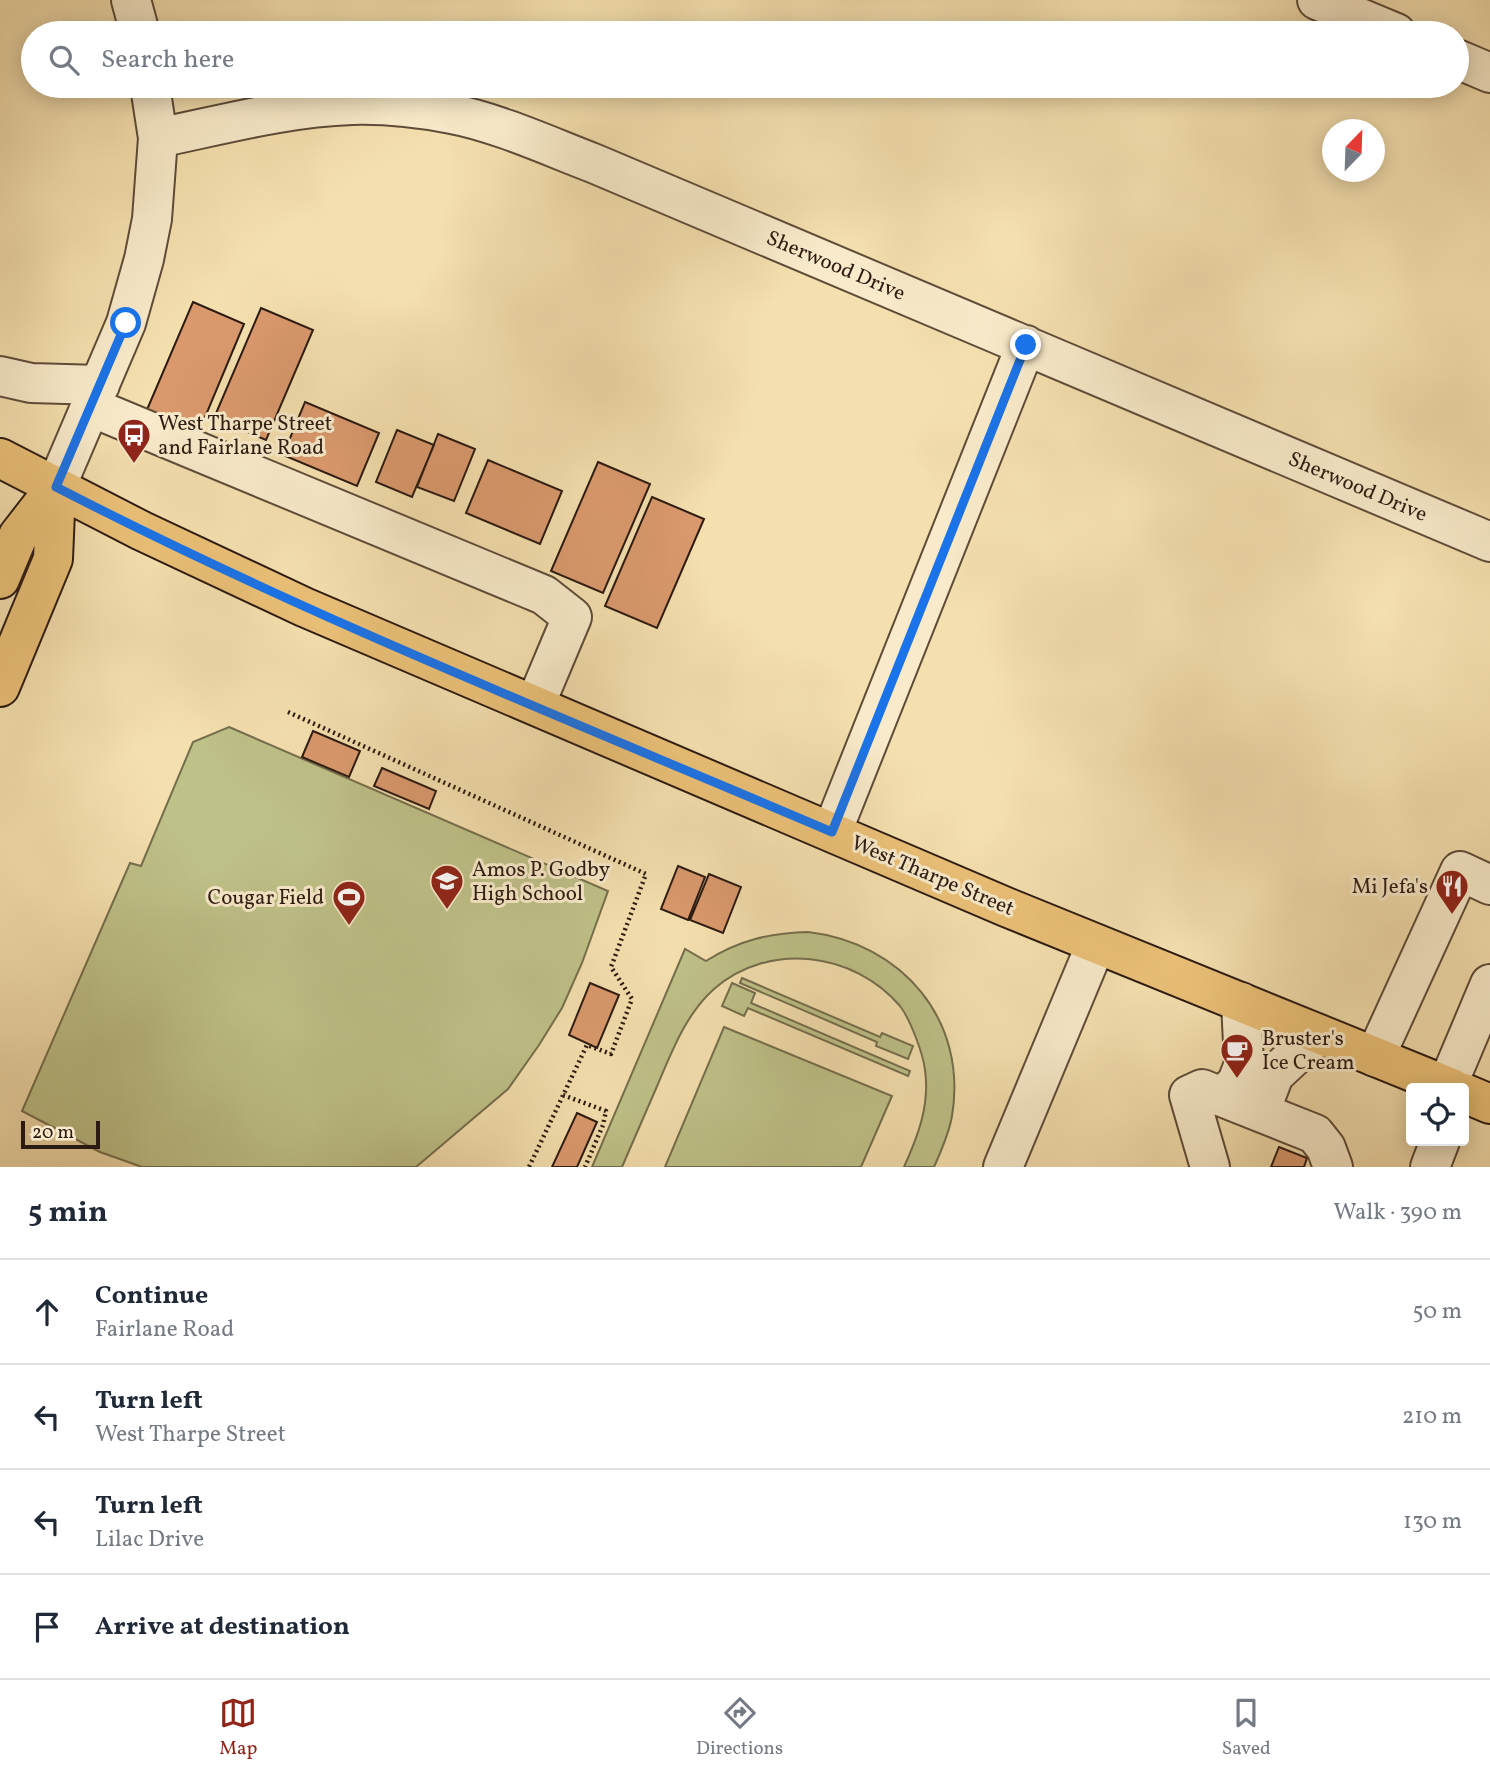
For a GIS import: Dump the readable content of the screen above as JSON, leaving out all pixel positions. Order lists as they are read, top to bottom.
{
  "streets": {
    "main road": ["West Tharpe Street"],
    "street": ["Sherwood Drive"]
  },
  "places": {
    "bus stop": ["West Tharpe Street and Fairlane Road"],
    "school or university": ["Amos P. Godby High School"],
    "restaurant": ["Mi Jefa's"],
    "sports": ["Cougar Field"],
    "cafe": ["Bruster's Ice Cream"]
  },
  "scale_bar": "20 m",
  "north": "top right",
  "page": {
    "search": "Search here",
    "scale": "20 m",
    "heading": ["5 min", "Walk · 390 m"],
    "list": [
      ["Continue", "Fairlane Road", "50 m"],
      ["Turn left", "West Tharpe Street", "210 m"],
      ["Turn left", "Lilac Drive", "130 m"],
      "Arrive at destination"
    ],
    "nav": ["Map", "Directions", "Saved"]
  }
}
